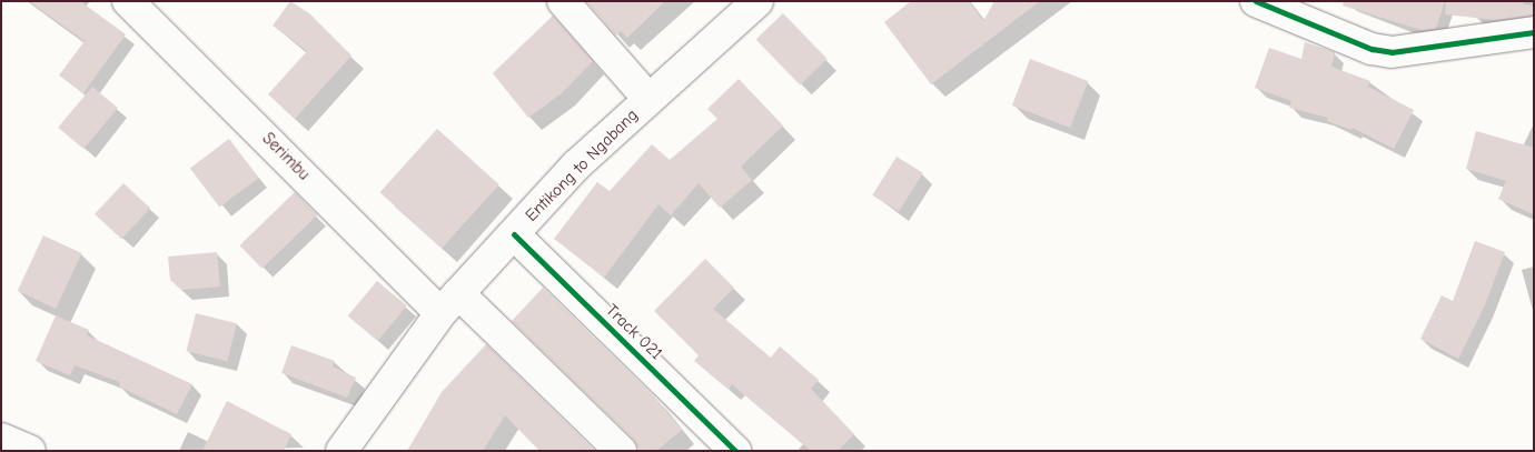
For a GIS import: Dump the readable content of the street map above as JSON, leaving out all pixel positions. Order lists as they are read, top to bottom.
{
  "streets": {
    "main road": ["Serimbu", "Entikong to Ngabang", "Track 021"]
  },
  "crossings": [
    ["Serimbu", "Entikong to Ngabang"],
    ["Entikong to Ngabang", "Track 021"]
  ]
}
